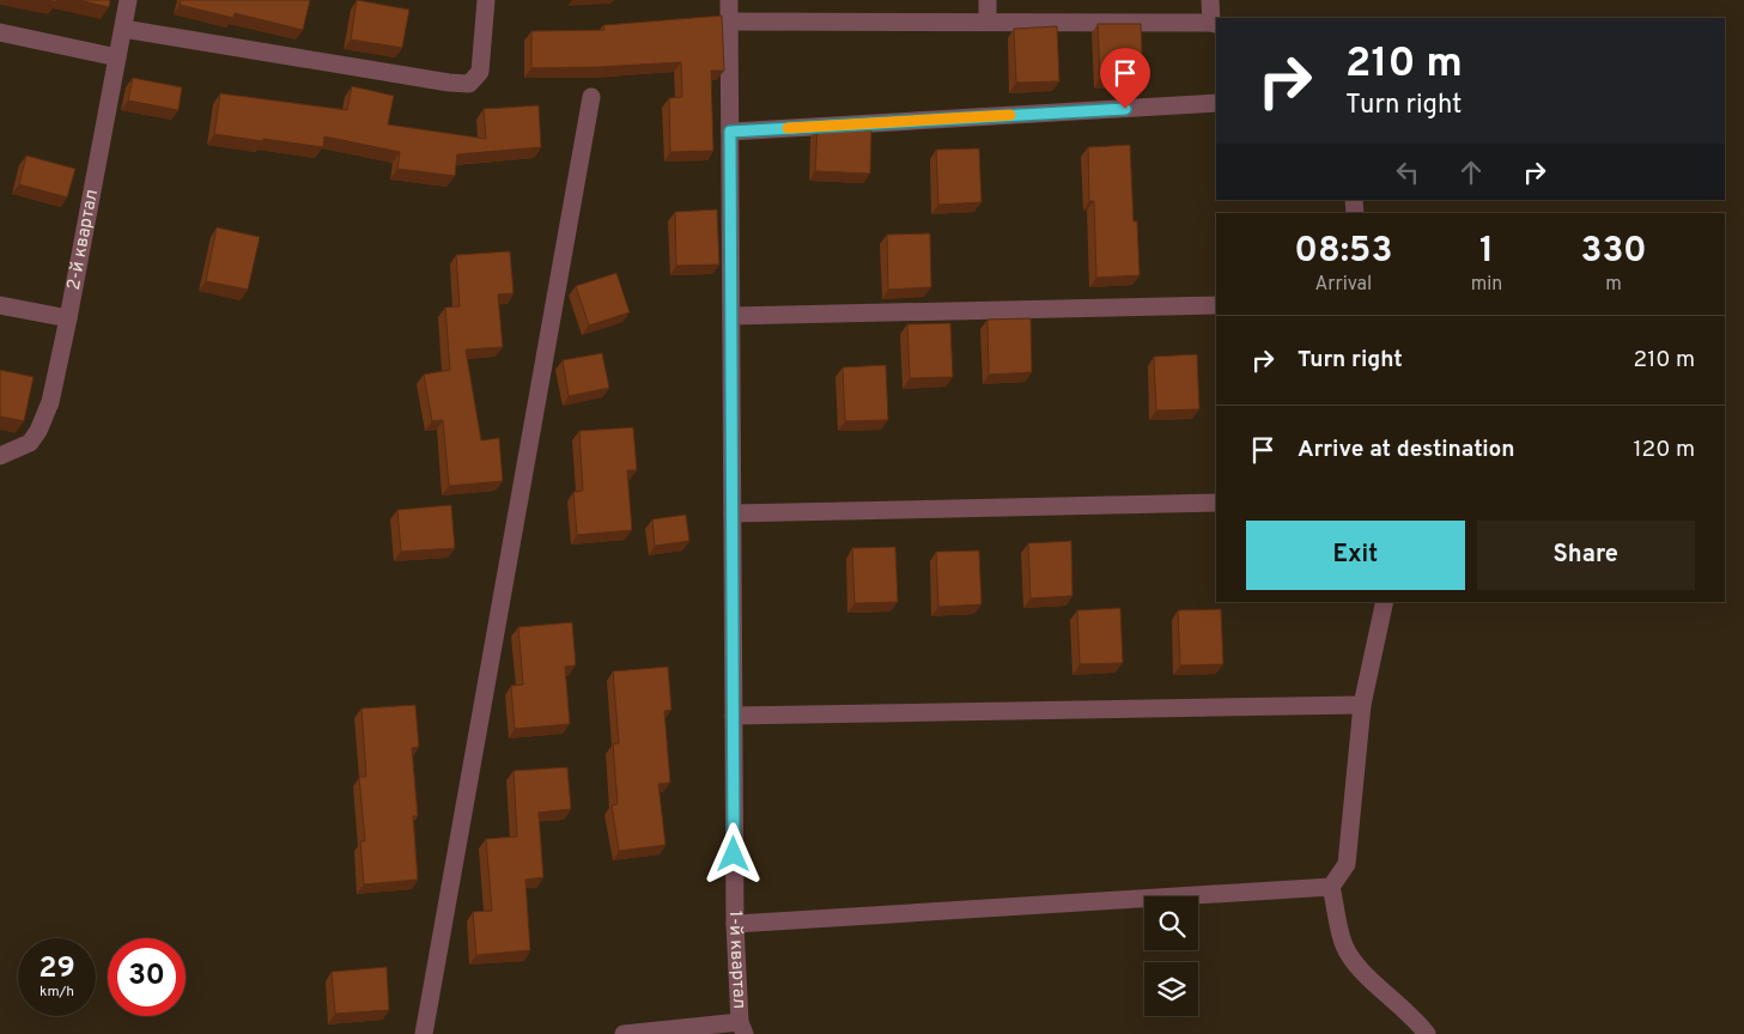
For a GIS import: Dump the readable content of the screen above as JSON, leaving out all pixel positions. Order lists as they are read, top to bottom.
{
  "streets": {
    "street": ["2-й квартал", "1-й квартал"]
  },
  "page": {
    "turn": ["210 m", "Turn right"],
    "eta": [
      "08:53",
      "Arrival",
      "1",
      "min",
      "330",
      "m"
    ],
    "list": [
      {
        "name": "Turn right",
        "value": "210 m"
      },
      {
        "name": "Arrive at destination",
        "value": "120 m"
      }
    ],
    "buttons": ["Exit", "Share"],
    "speed": "29 km/h",
    "limit": "30"
  }
}
